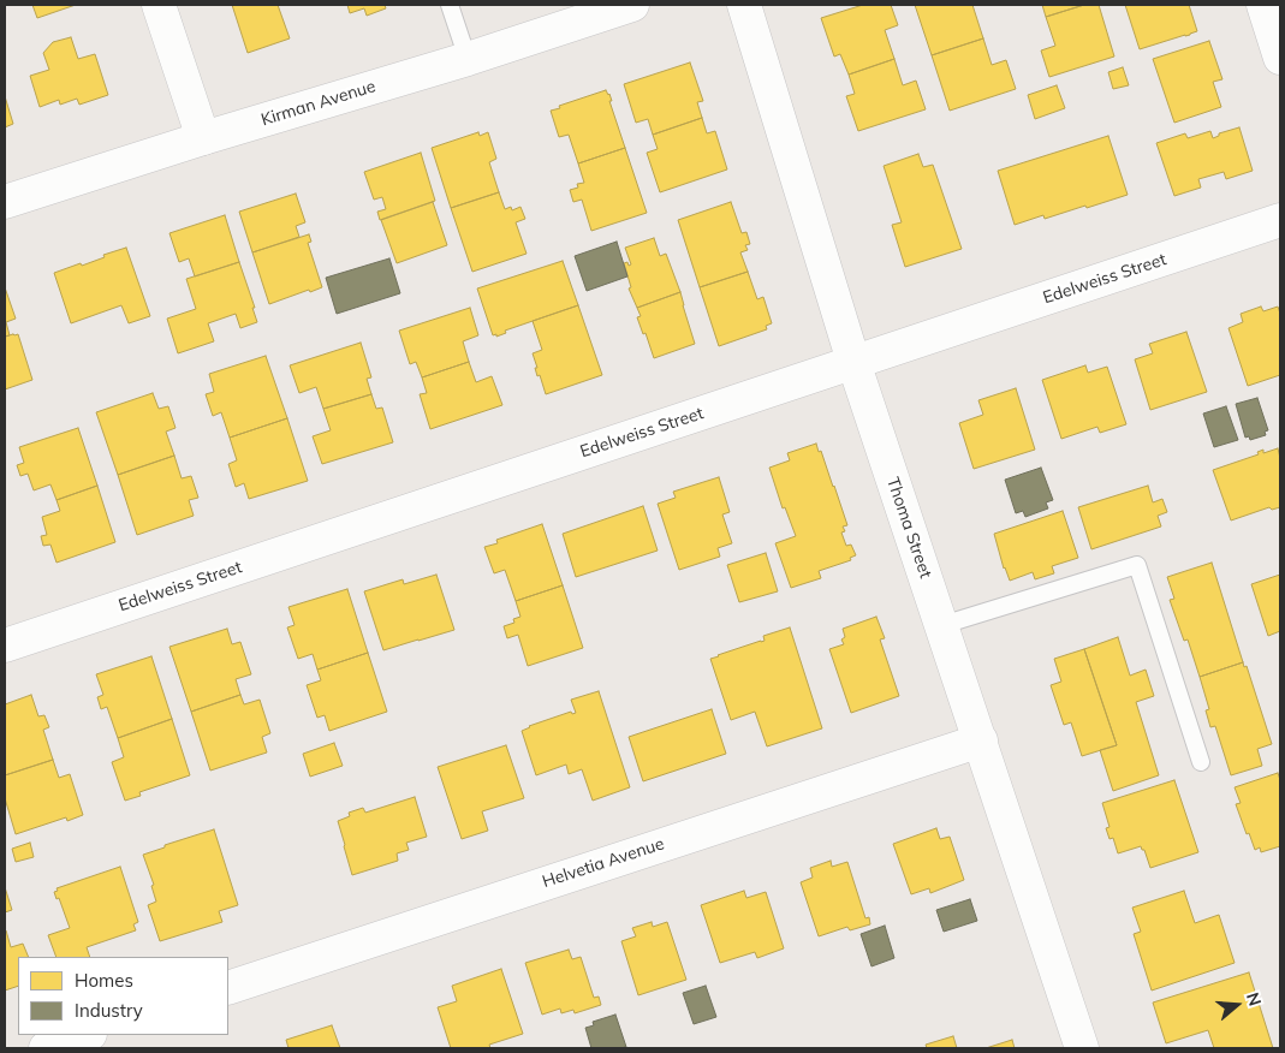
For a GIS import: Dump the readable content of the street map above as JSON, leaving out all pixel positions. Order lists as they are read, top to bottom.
{
  "streets": {
    "street": [
      "Kirman Avenue",
      "Edelweiss Street",
      "Thoma Street",
      "Helvetia Avenue"
    ]
  },
  "crossings": [
    ["Edelweiss Street", "Thoma Street"],
    ["Thoma Street", "Helvetia Avenue"]
  ],
  "legend": ["Homes", "Industry"],
  "north": "right"
}
